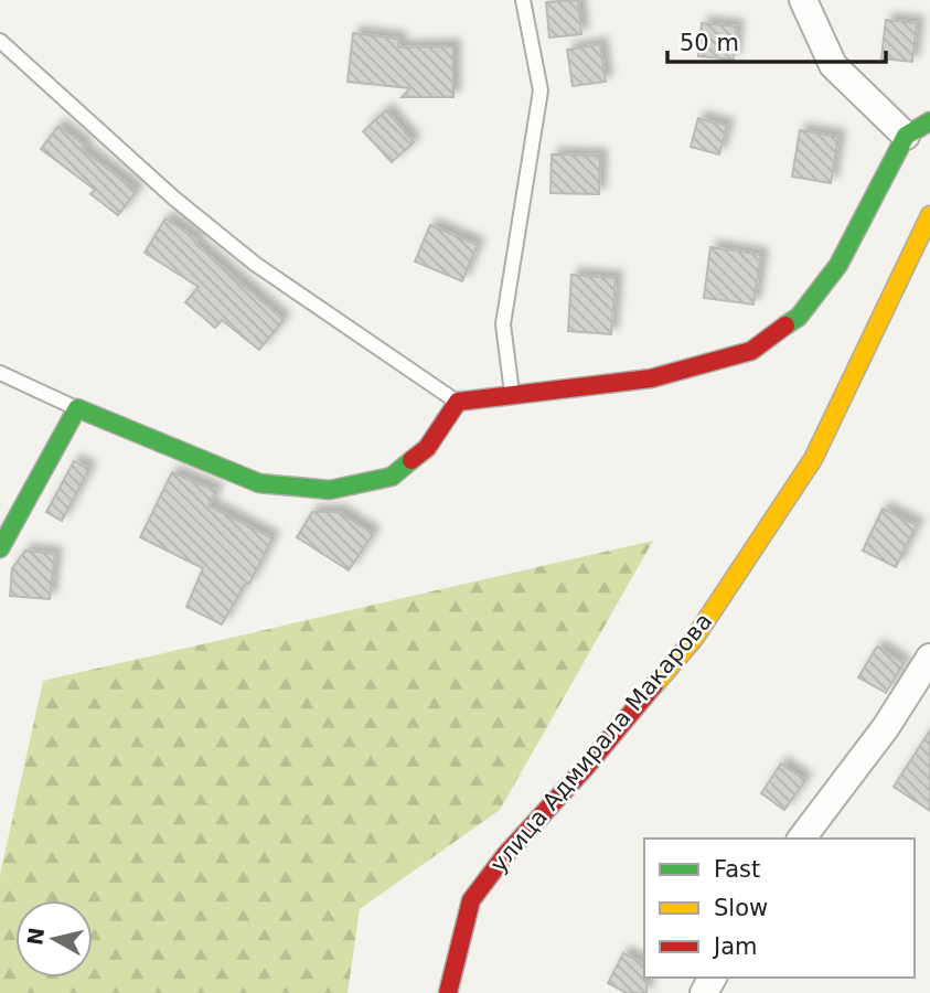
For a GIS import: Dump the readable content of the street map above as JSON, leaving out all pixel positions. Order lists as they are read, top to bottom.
{
  "streets": {
    "street": ["улица Адмирала Макарова"]
  },
  "legend": ["Fast", "Slow", "Jam"],
  "scale_bar": "50 m",
  "north": "left"
}
